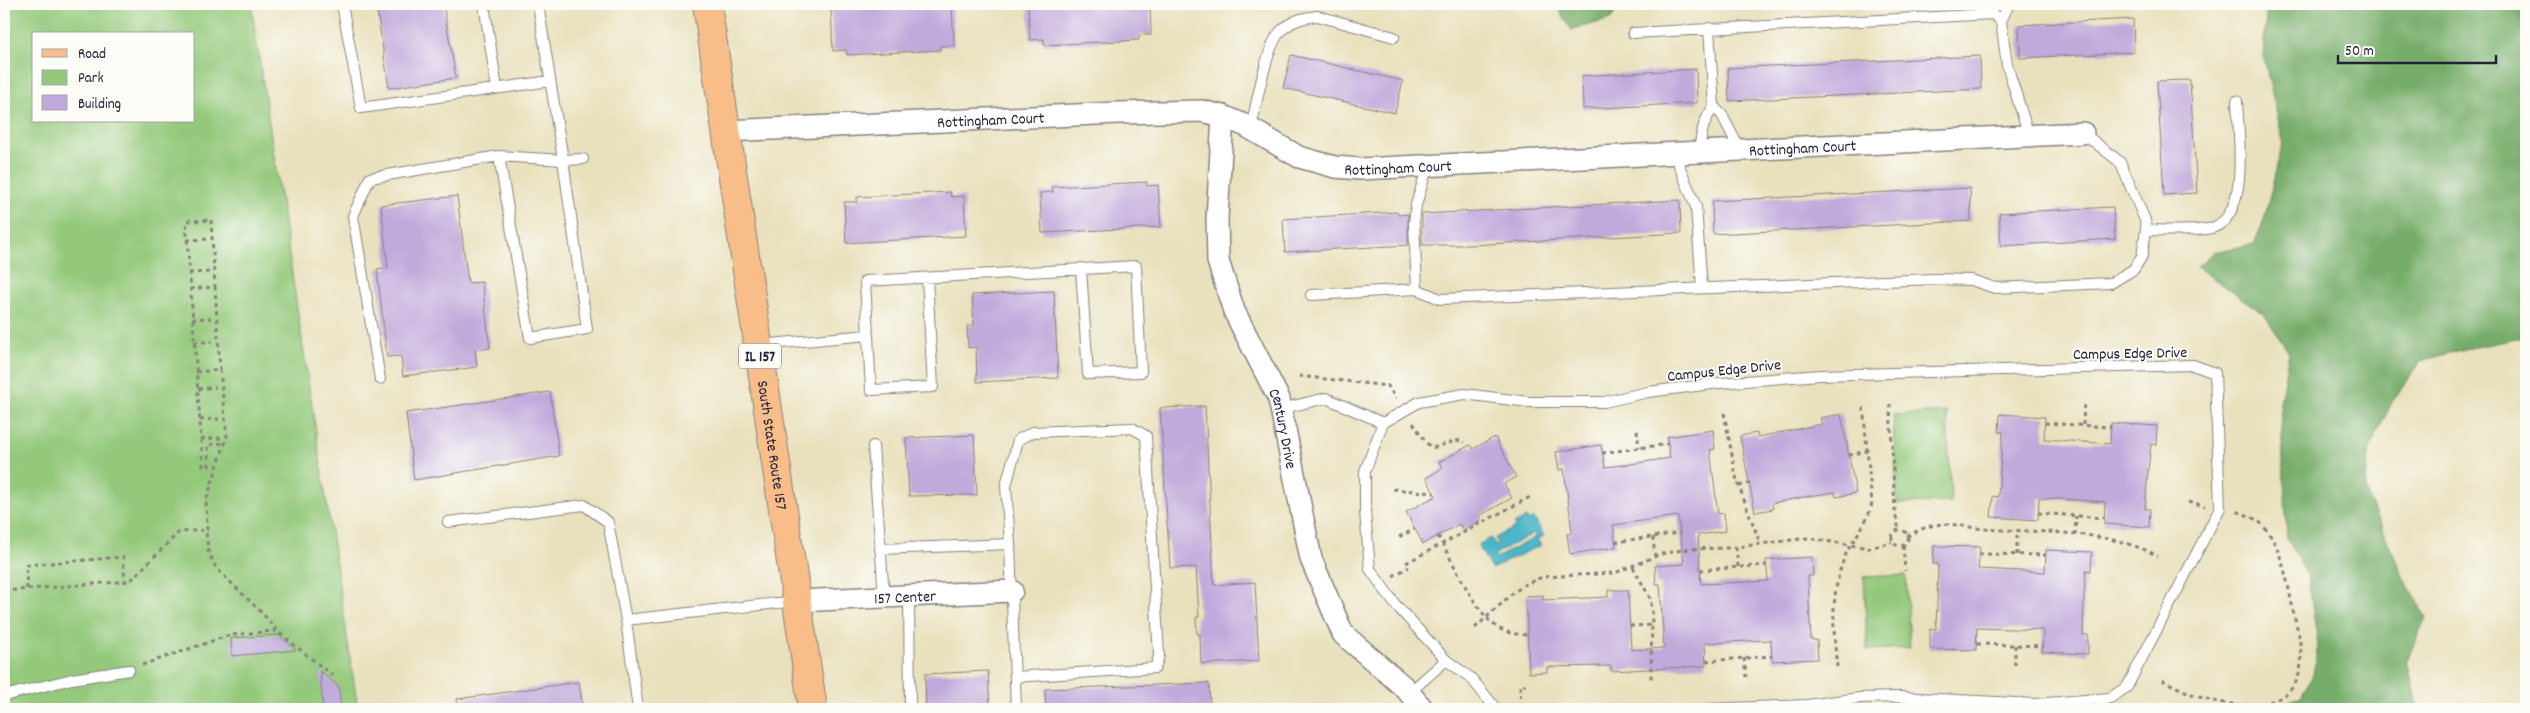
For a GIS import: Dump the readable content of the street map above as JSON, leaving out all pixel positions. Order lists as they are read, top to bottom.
{
  "streets": {
    "main road": ["IL 157", "South State Route 157"],
    "street": ["Rottingham Court", "Century Drive", "157 Center"],
    "lane": ["Campus Edge Drive"]
  },
  "crossings": [
    ["Rottingham Court", "Century Drive"],
    ["Rottingham Court", "South State Route 157"],
    ["South State Route 157", "157 Center"]
  ],
  "legend": ["Road", "Park", "Building"],
  "scale_bar": "50 m"
}
